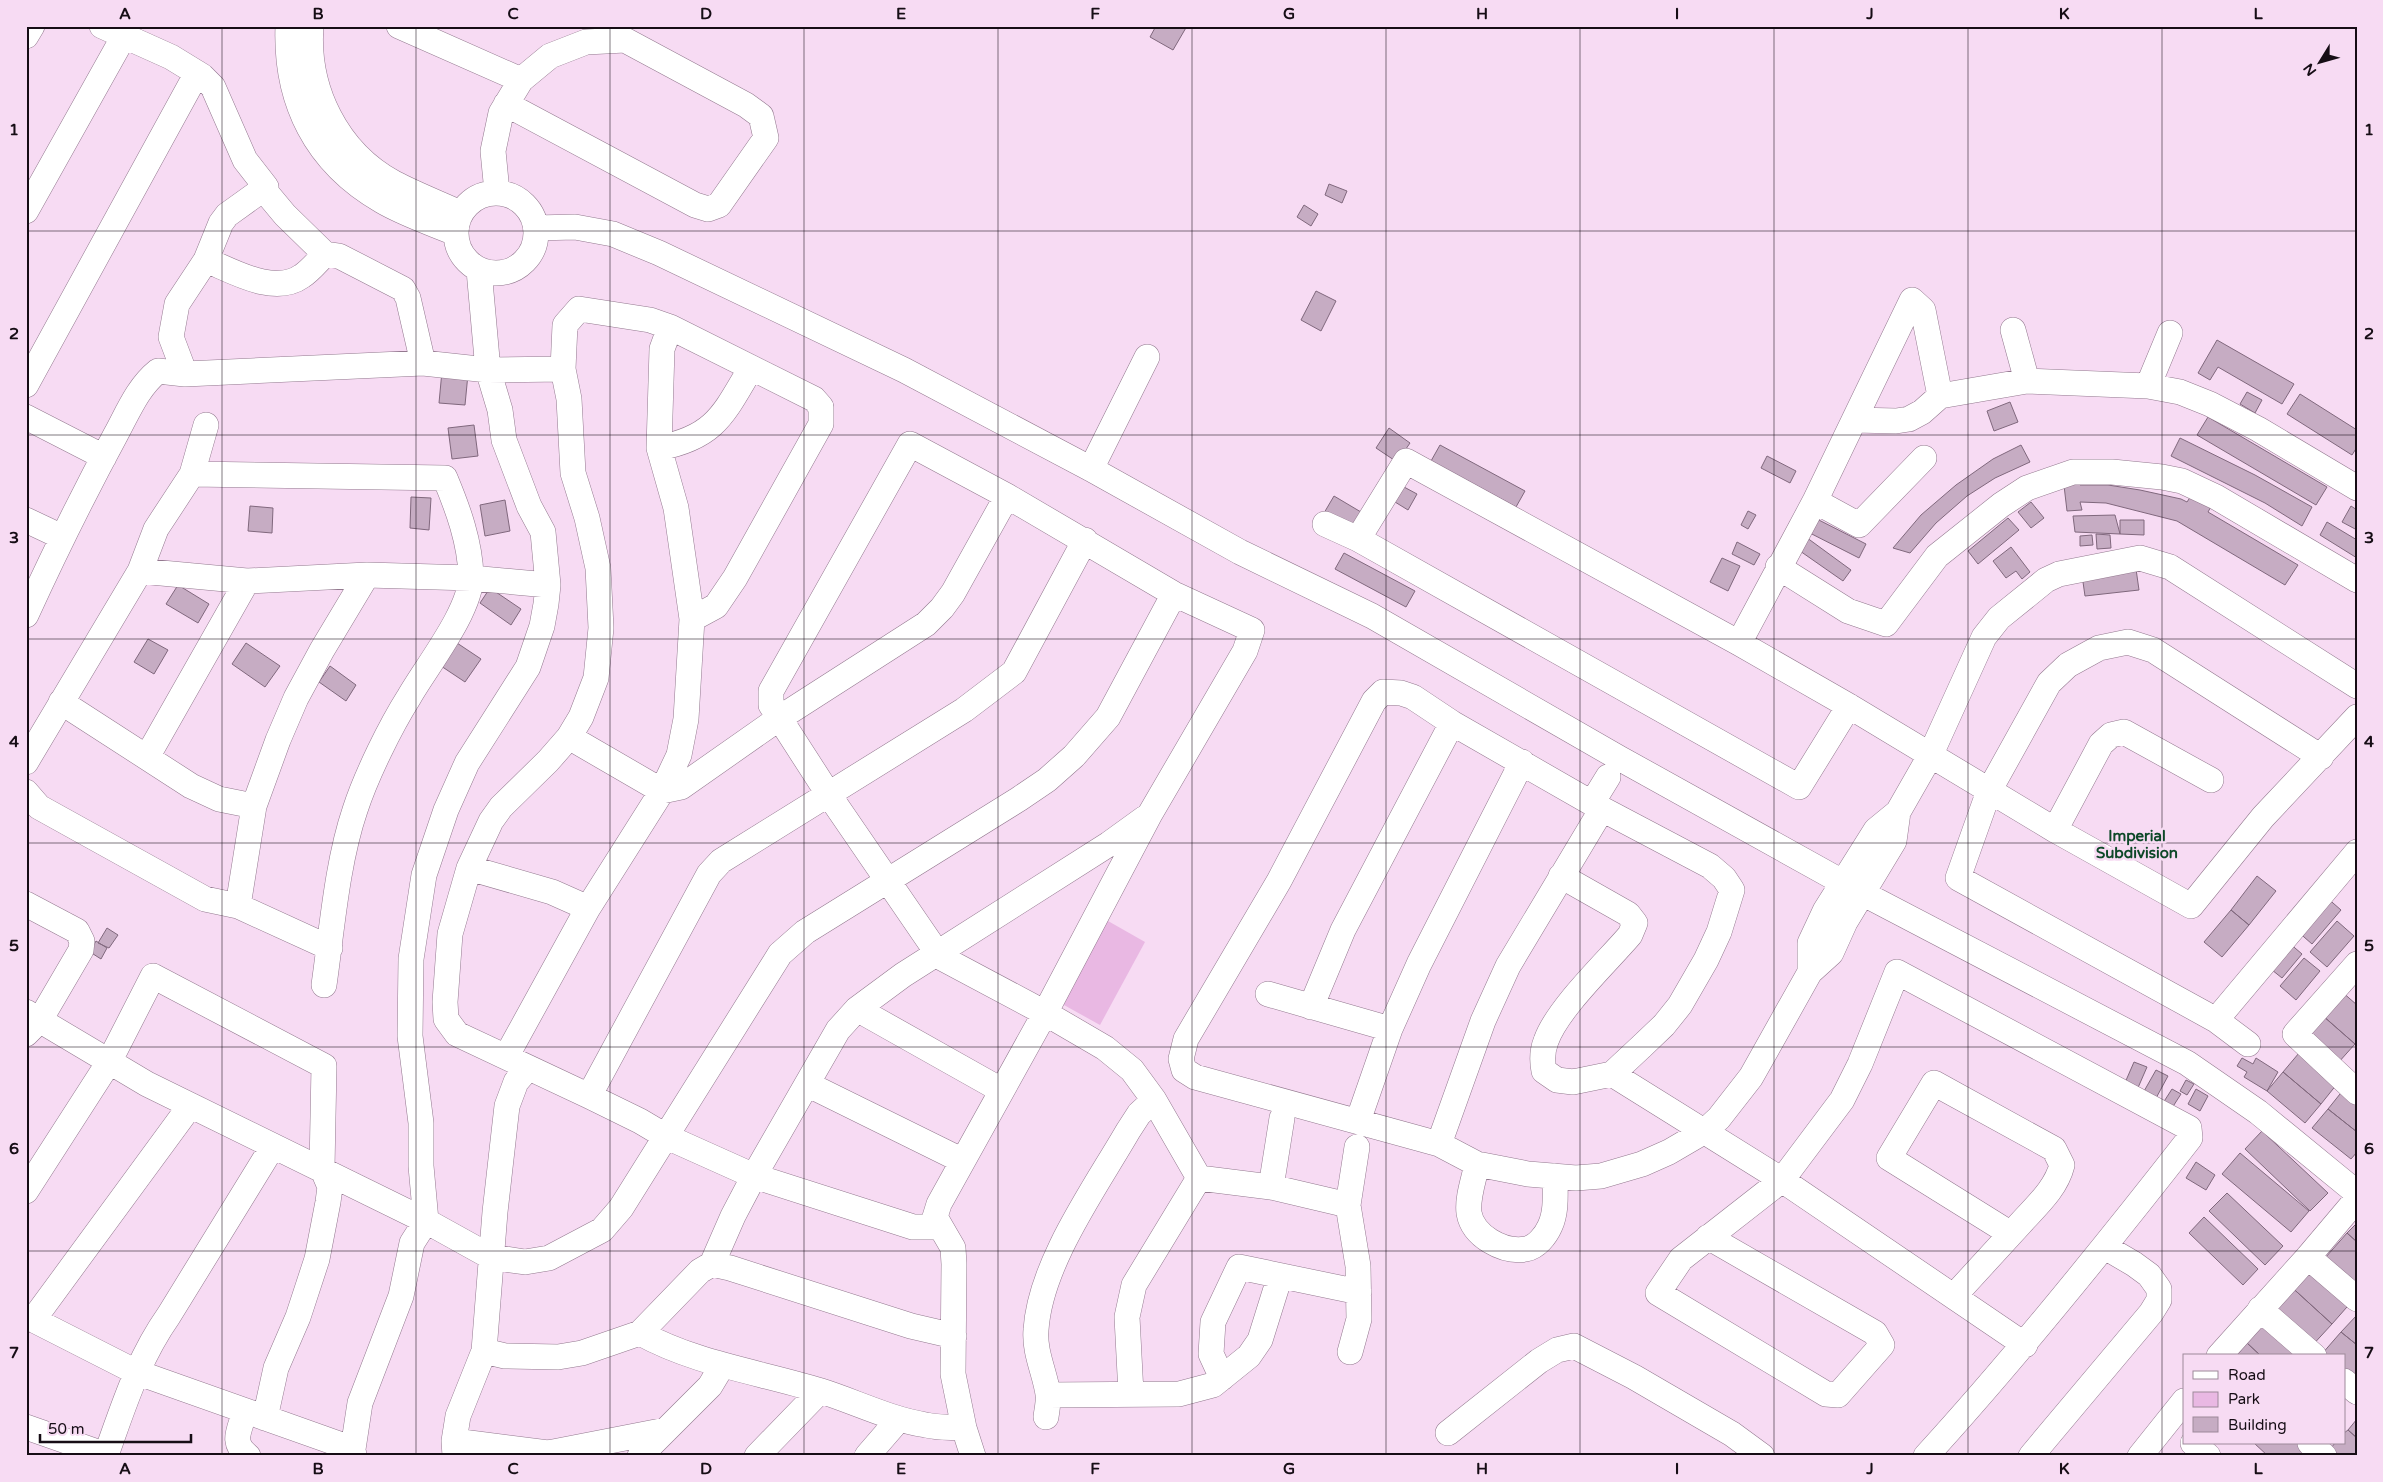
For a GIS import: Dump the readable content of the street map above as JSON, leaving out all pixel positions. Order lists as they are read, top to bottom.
{
  "districts": ["Imperial Subdivision"],
  "legend": ["Road", "Park", "Building"],
  "scale_bar": "50 m",
  "north": "bottom left",
  "grid": {
    "columns": [
      "A",
      "B",
      "C",
      "D",
      "E",
      "F",
      "G",
      "H",
      "I",
      "J",
      "K",
      "L"
    ],
    "rows": [
      "1",
      "2",
      "3",
      "4",
      "5",
      "6",
      "7"
    ]
  }
}
